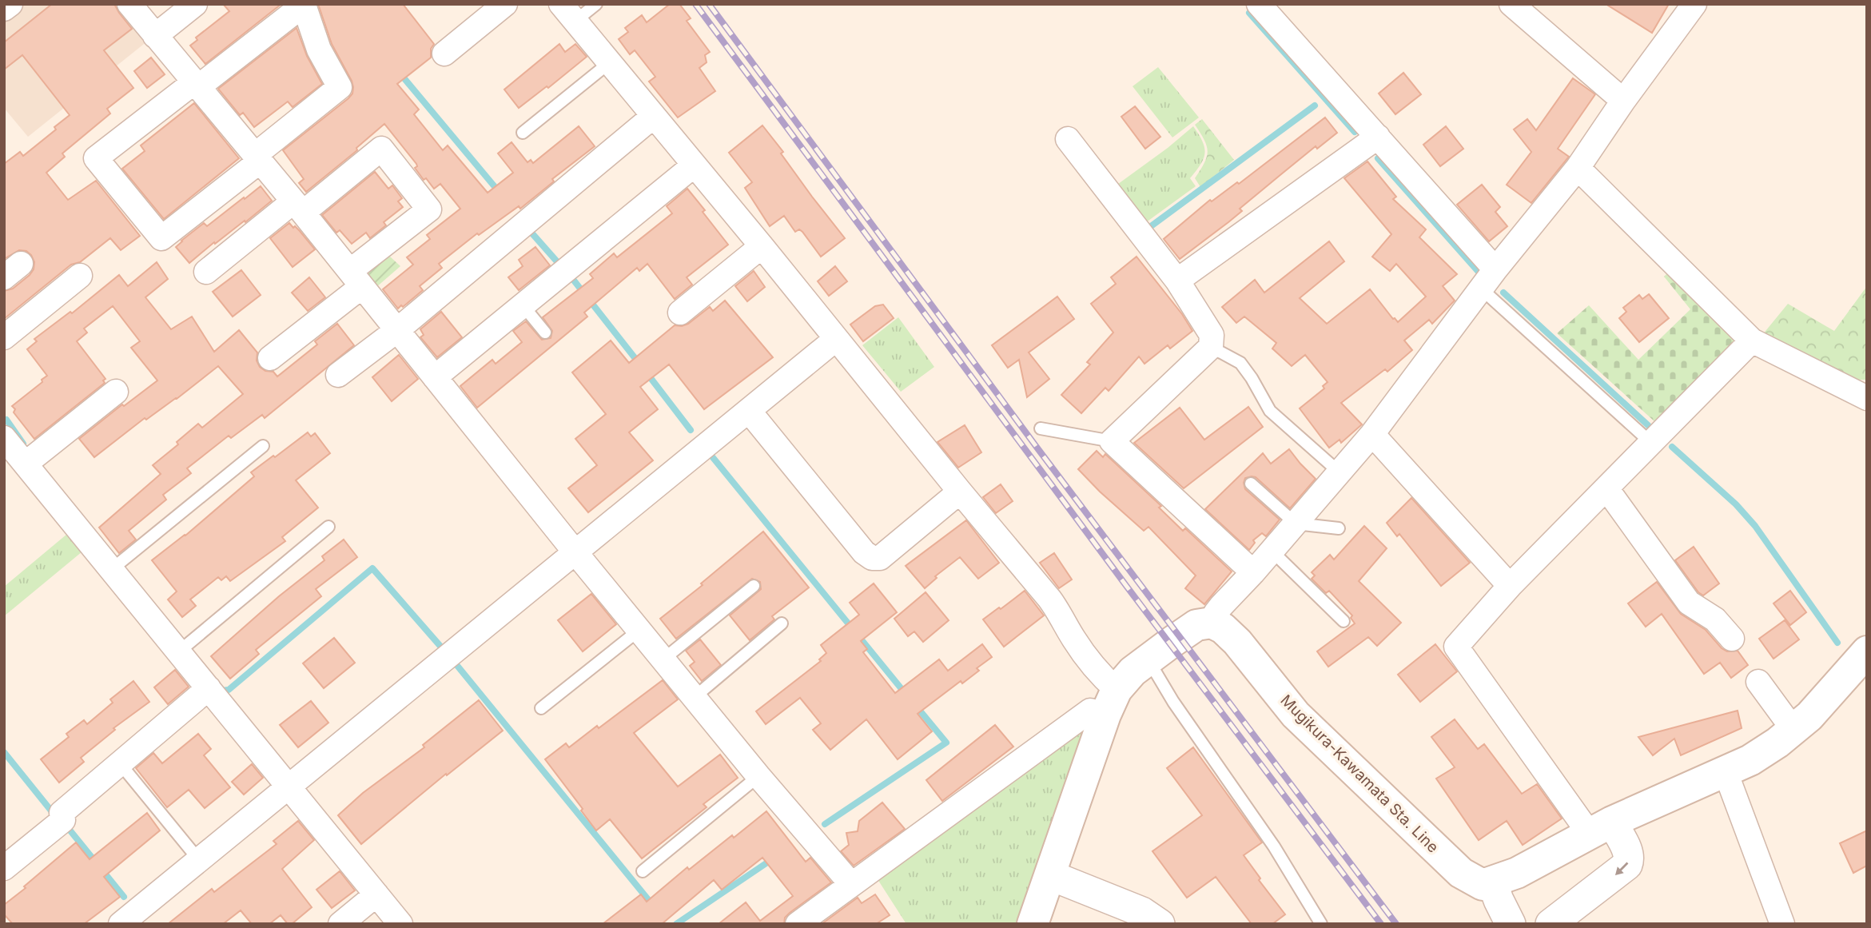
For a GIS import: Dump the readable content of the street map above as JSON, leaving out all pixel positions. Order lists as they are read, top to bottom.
{
  "streets": {
    "main road": ["Mugikura-Kawamata Sta. Line"]
  }
}
